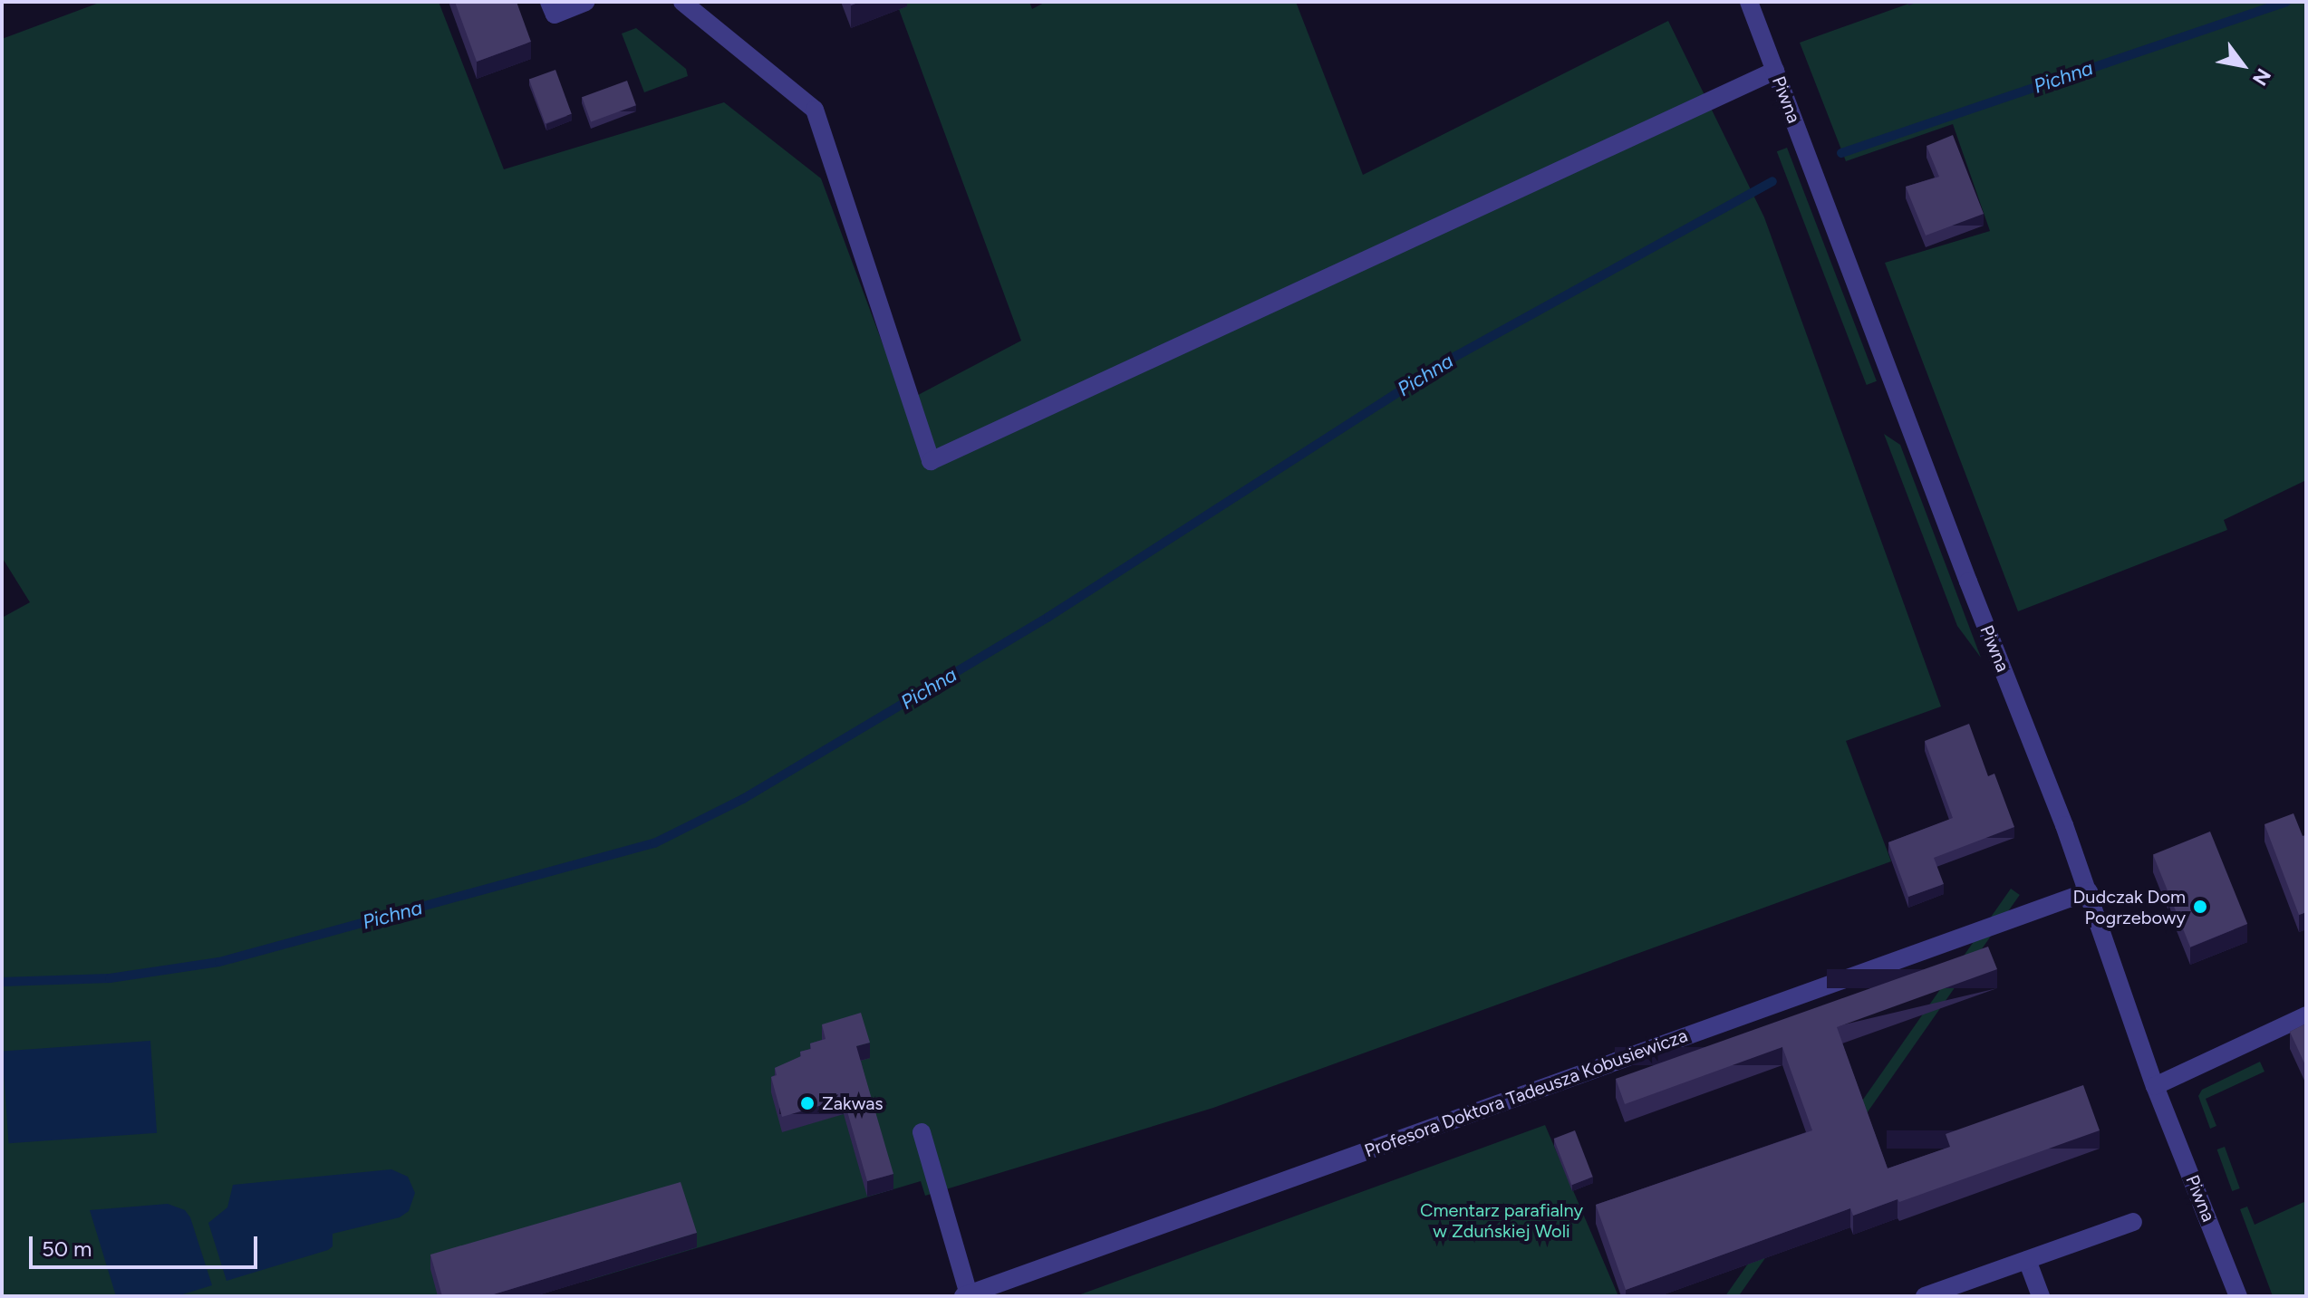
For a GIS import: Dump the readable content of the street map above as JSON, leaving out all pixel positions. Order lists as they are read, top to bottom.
{
  "streets": {
    "street": ["Piwna", "Profesora Doktora Tadeusza Kobusiewicza"]
  },
  "crossings": [
    ["Piwna", "Profesora Doktora Tadeusza Kobusiewicza"]
  ],
  "water": ["Pichna"],
  "parks": ["Cmentarz parafialny w Zduńskiej Woli"],
  "places": ["Dudczak Dom Pogrzebowy", "Zakwas"],
  "scale_bar": "50 m",
  "north": "bottom right"
}
